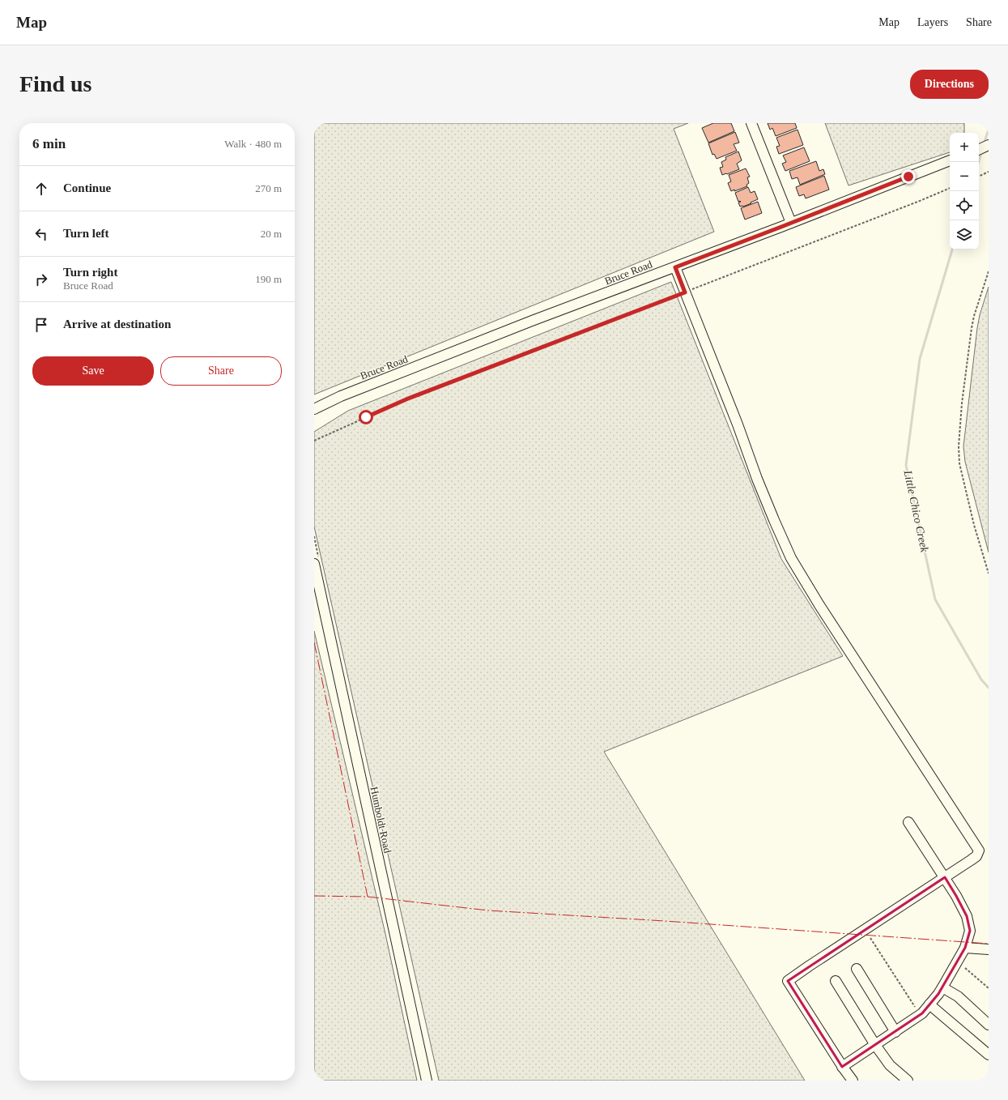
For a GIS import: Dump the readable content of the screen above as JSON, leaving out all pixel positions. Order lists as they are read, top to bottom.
{
  "streets": {
    "street": ["Bruce Road", "Humboldt Road"]
  },
  "water": ["Little Chico Creek"],
  "page": {
    "header": "Map",
    "nav": ["Map", "Layers", "Share"],
    "buttons": [
      "Directions",
      ["Save", "Share"]
    ],
    "title": "Find us",
    "heading": ["6 min", "Walk · 480 m"],
    "map_buttons": ["+", "−"],
    "list": [
      ["Continue", "270 m"],
      ["Turn left", "20 m"],
      ["Turn right", "Bruce Road", "190 m"],
      "Arrive at destination"
    ]
  }
}
